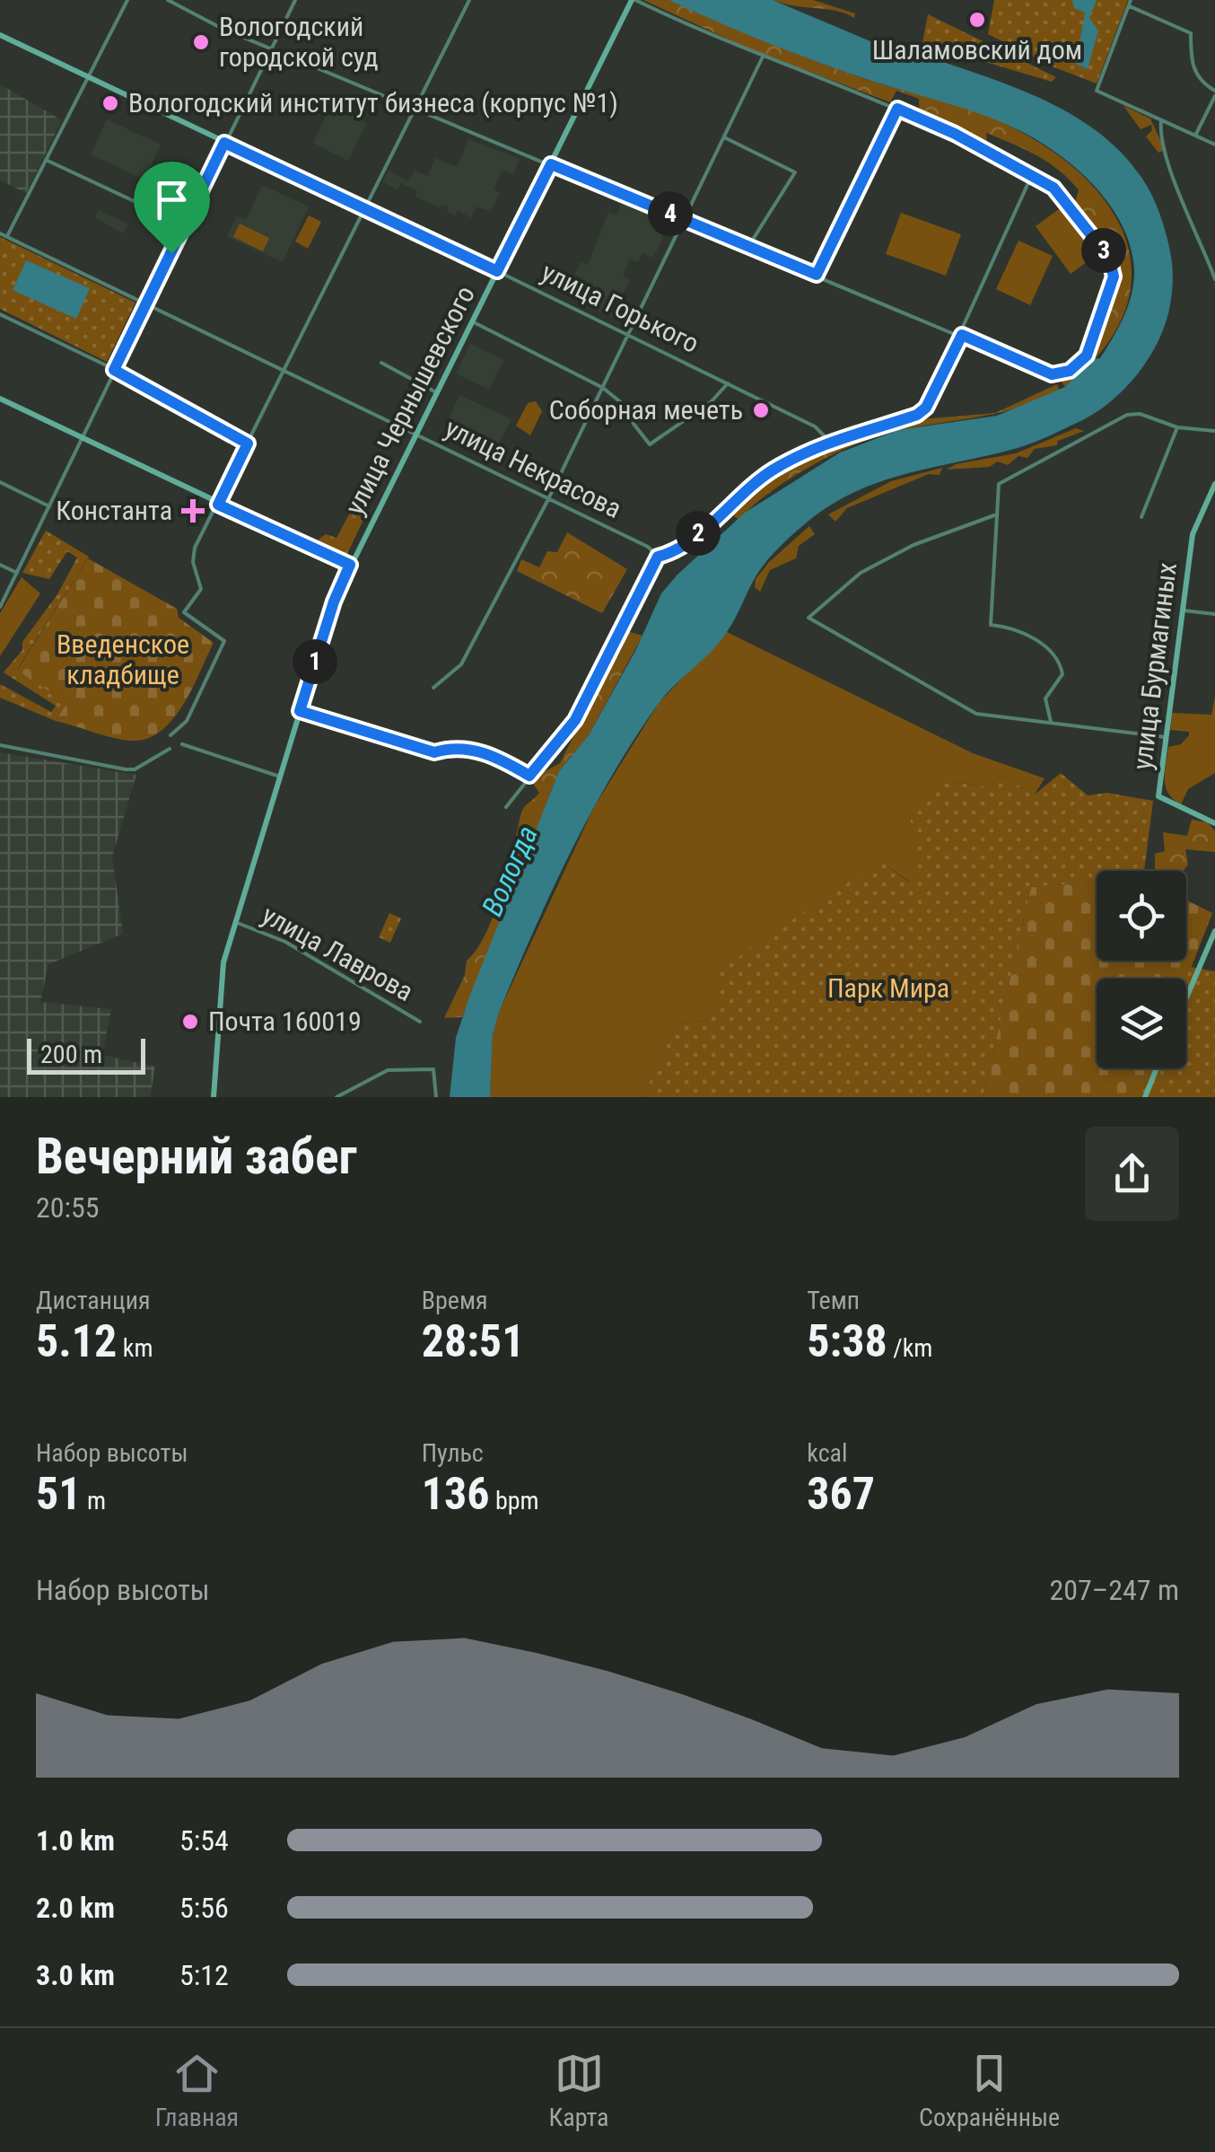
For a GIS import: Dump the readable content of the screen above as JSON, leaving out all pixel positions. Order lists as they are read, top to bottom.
{
  "streets": {
    "street": [
      "улица Горького",
      "улица Чернышевского",
      "улица Некрасова",
      "улица Бурмагиных",
      "улица Лаврова"
    ]
  },
  "crossings": [
    ["улица Горького", "улица Чернышевского"],
    ["улица Чернышевского", "улица Некрасова"],
    ["улица Чернышевского", "улица Лаврова"]
  ],
  "water": ["Вологда"],
  "parks": ["Введенское кладбище", "Парк Мира"],
  "places": {
    "other": [
      "Шаламовский дом",
      "Вологодский городской суд",
      "Вологодский институт бизнеса (корпус №1)",
      "Соборная мечеть",
      "Почта 160019"
    ],
    "health": ["Константа"]
  },
  "scale_bar": "200 m",
  "page": {
    "pins": [
      "4",
      "3",
      "2",
      "1"
    ],
    "scale": "200 m",
    "heading": ["Вечерний забег", "20:55"],
    "stats": [
      ["Дистанция", "5.12 km"],
      ["Время", "28:51"],
      ["Темп", "5:38 /km"],
      ["Набор высоты", "51 m"],
      ["Пульс", "136 bpm"],
      ["kcal", "367"]
    ],
    "chart": ["Набор высоты", "207–247 m"],
    "list": [
      {
        "name": "1.0 km",
        "note": "5:54"
      },
      {
        "name": "2.0 km",
        "note": "5:56"
      },
      {
        "name": "3.0 km",
        "note": "5:12"
      }
    ],
    "tabs": ["Главная", "Карта", "Сохранённые"]
  }
}
